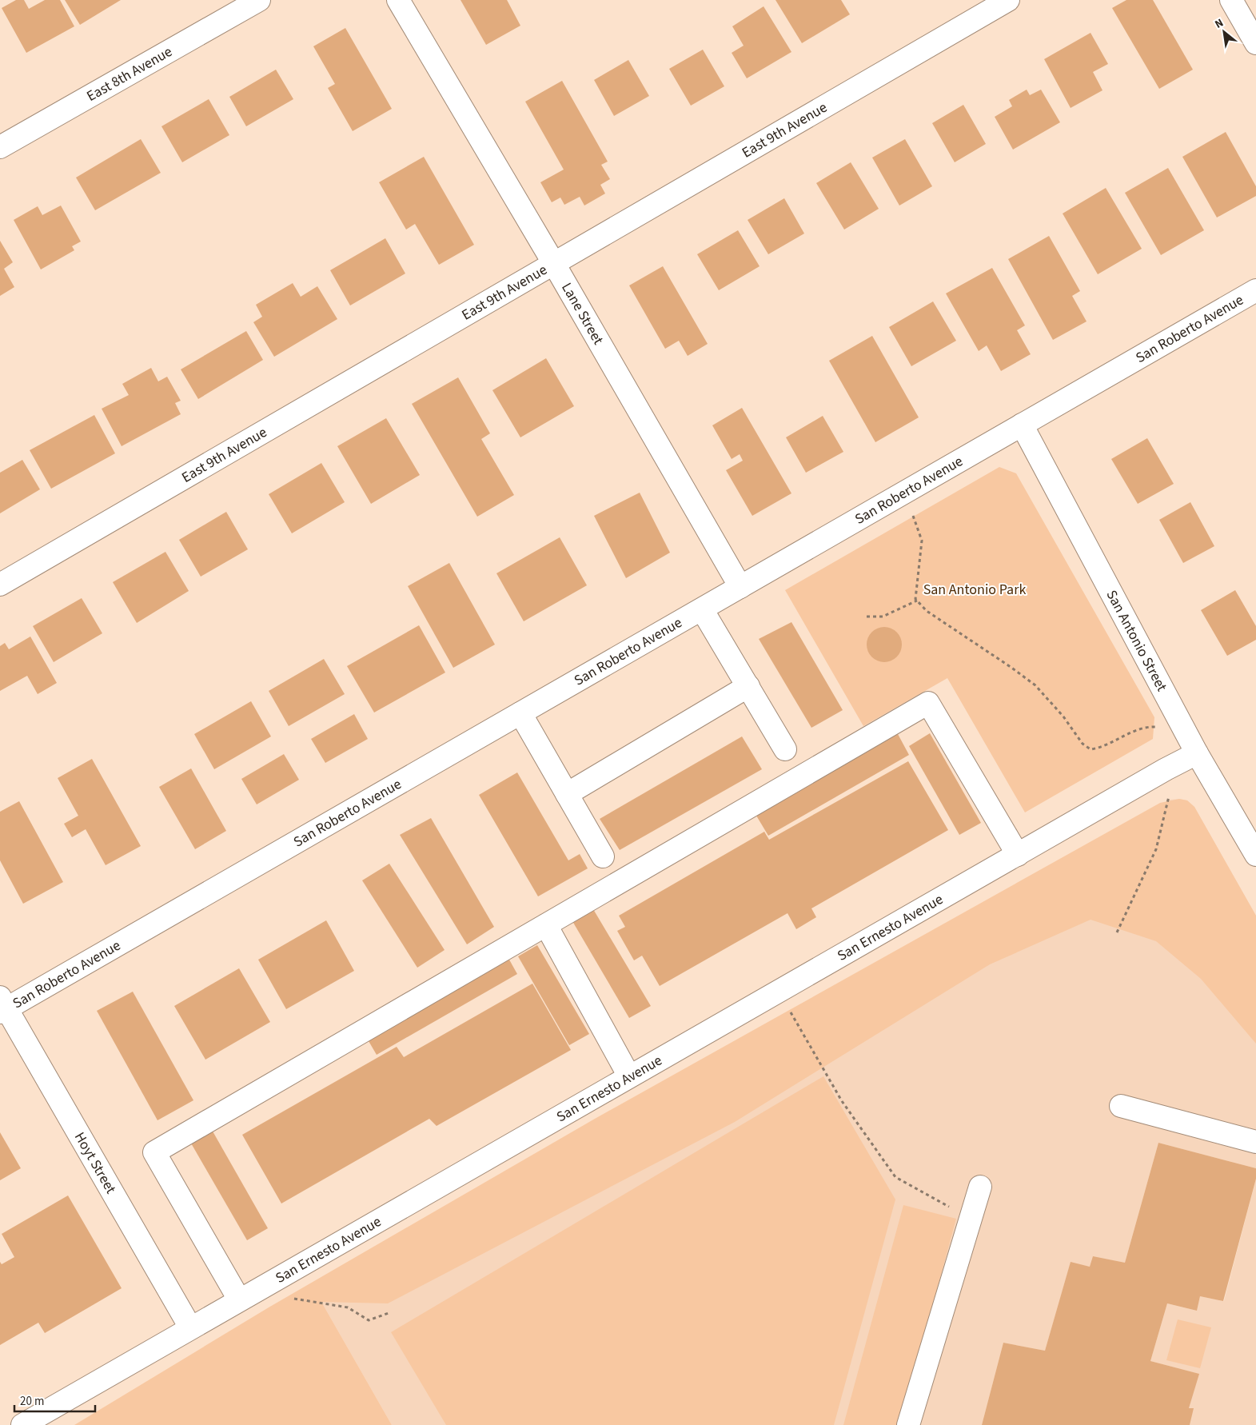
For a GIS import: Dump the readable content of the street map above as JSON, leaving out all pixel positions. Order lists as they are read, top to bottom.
{
  "streets": {
    "street": [
      "East 8th Avenue",
      "East 9th Avenue",
      "Lane Street",
      "San Roberto Avenue",
      "San Antonio Street",
      "San Ernesto Avenue",
      "Hoyt Street"
    ]
  },
  "crossings": [
    ["East 9th Avenue", "Lane Street"],
    ["Lane Street", "San Roberto Avenue"],
    ["San Roberto Avenue", "San Antonio Street"],
    ["San Roberto Avenue", "Hoyt Street"],
    ["San Antonio Street", "San Ernesto Avenue"],
    ["San Ernesto Avenue", "Hoyt Street"]
  ],
  "parks": ["San Antonio Park"],
  "scale_bar": "20 m",
  "north": "top left"
}
